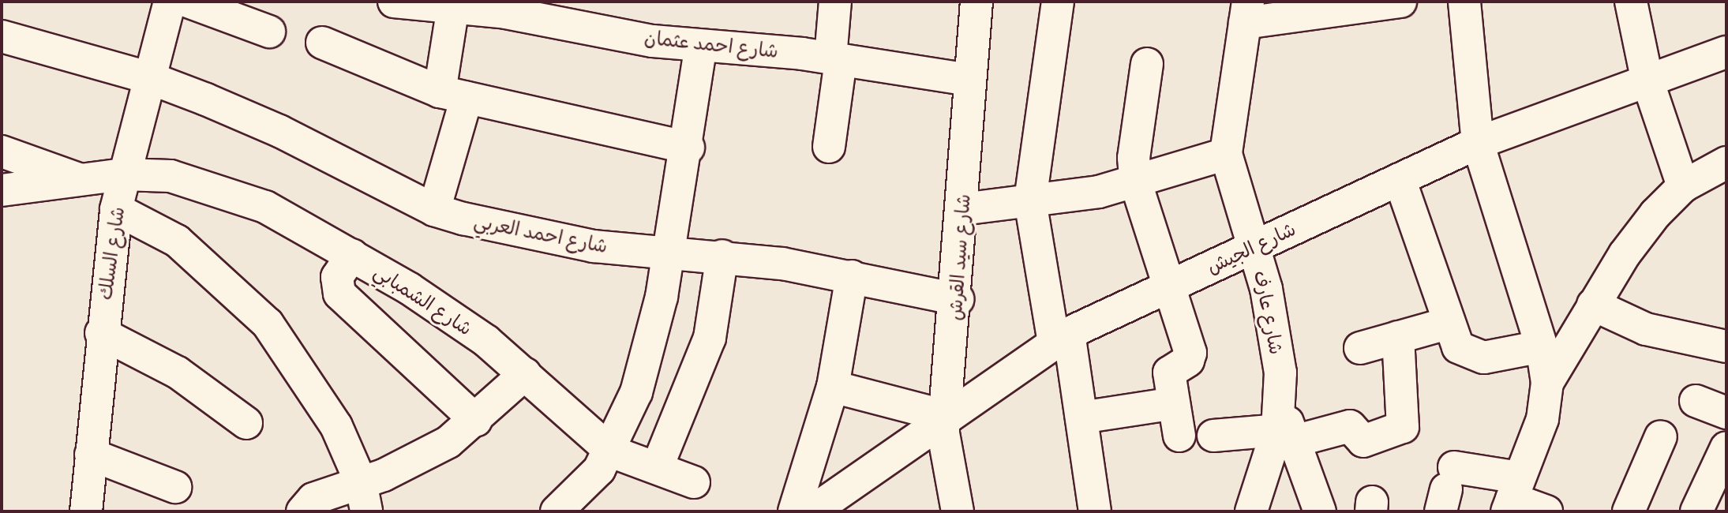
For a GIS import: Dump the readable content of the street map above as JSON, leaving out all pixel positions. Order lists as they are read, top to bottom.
{
  "streets": {
    "street": [
      "شارع احمد عثمان",
      "شارع احمد العربي",
      "شارع الجيش",
      "شارع السلك",
      "شارع سيد القرش",
      "شارع الشمبابي",
      "شارع عارف"
    ]
  },
  "crossings": [
    ["شارع احمد عثمان", "شارع سيد القرش"],
    ["شارع احمد العربي", "شارع السلك"],
    ["شارع احمد العربي", "شارع سيد القرش"],
    ["شارع الجيش", "شارع سيد القرش"],
    ["شارع الجيش", "شارع عارف"],
    ["شارع السلك", "شارع الشمبابي"]
  ]
}
